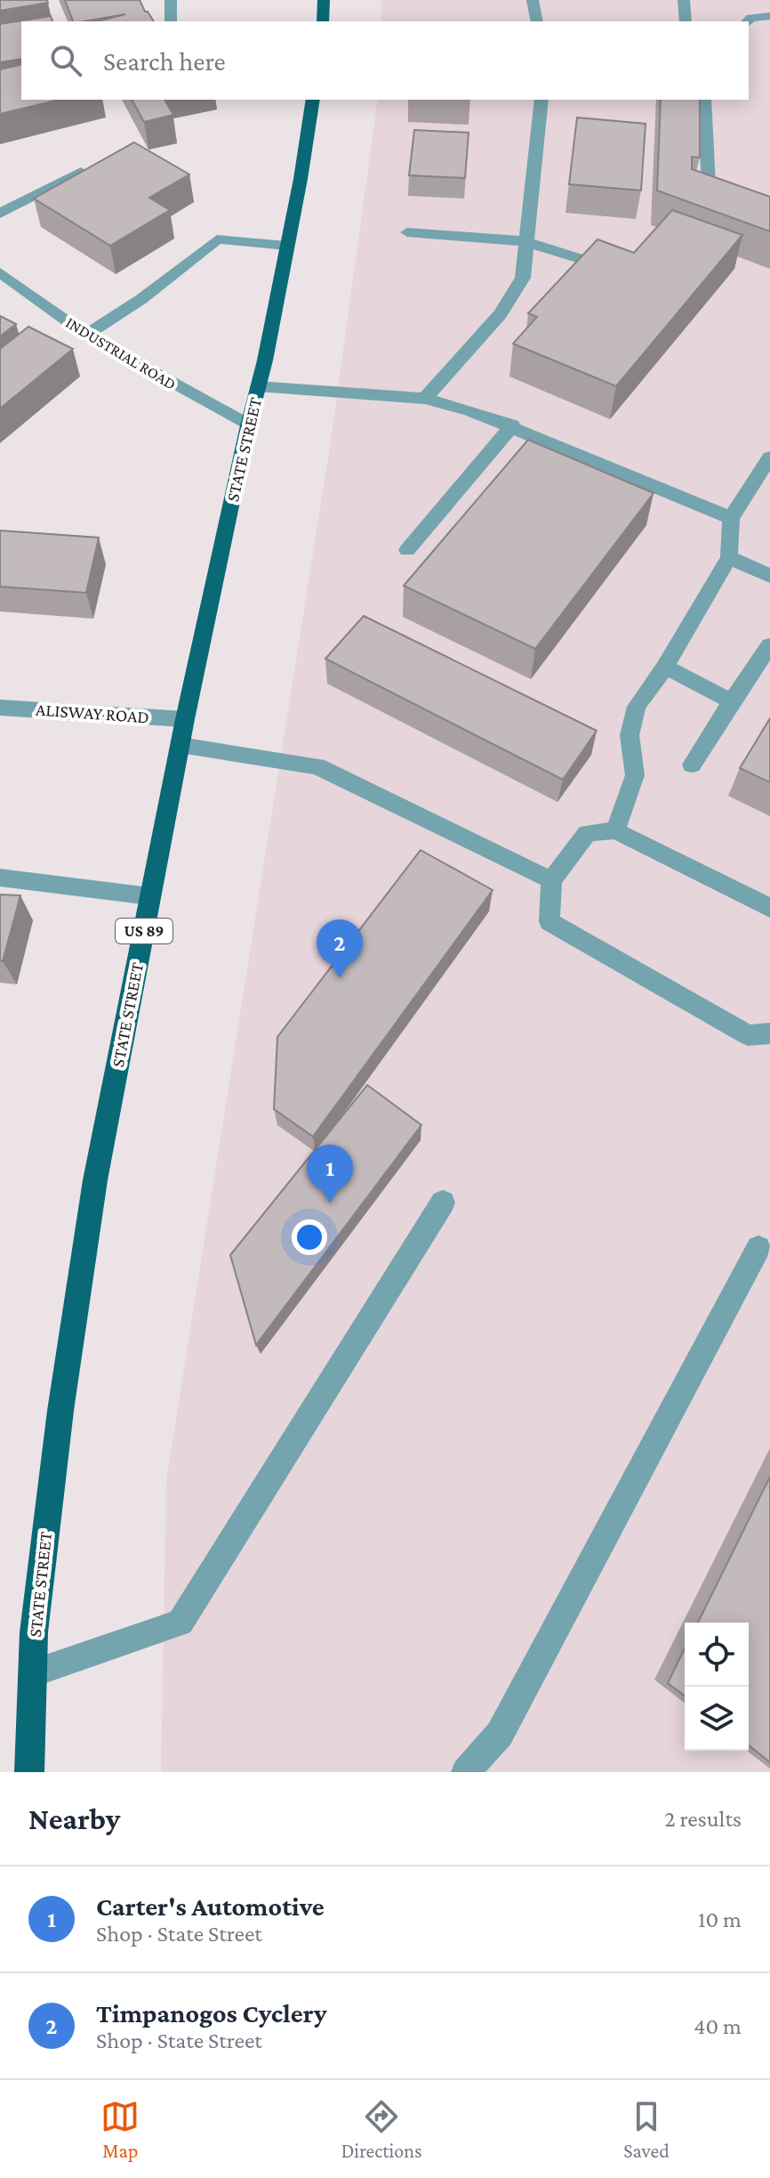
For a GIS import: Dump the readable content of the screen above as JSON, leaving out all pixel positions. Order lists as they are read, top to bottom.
{
  "streets": {
    "main road": ["STATE STREET", "US 89"],
    "street": ["INDUSTRIAL ROAD", "ALISWAY ROAD"]
  },
  "crossings": [
    ["INDUSTRIAL ROAD", "STATE STREET"],
    ["STATE STREET", "ALISWAY ROAD"]
  ],
  "page": {
    "search": "Search here",
    "pins": ["2", "1"],
    "heading": ["Nearby", "2 results"],
    "list": [
      {
        "mark": "1",
        "name": "Carter's Automotive",
        "note": "Shop · State Street",
        "value": "10 m"
      },
      {
        "mark": "2",
        "name": "Timpanogos Cyclery",
        "note": "Shop · State Street",
        "value": "40 m"
      }
    ],
    "nav": ["Map", "Directions", "Saved"]
  }
}
